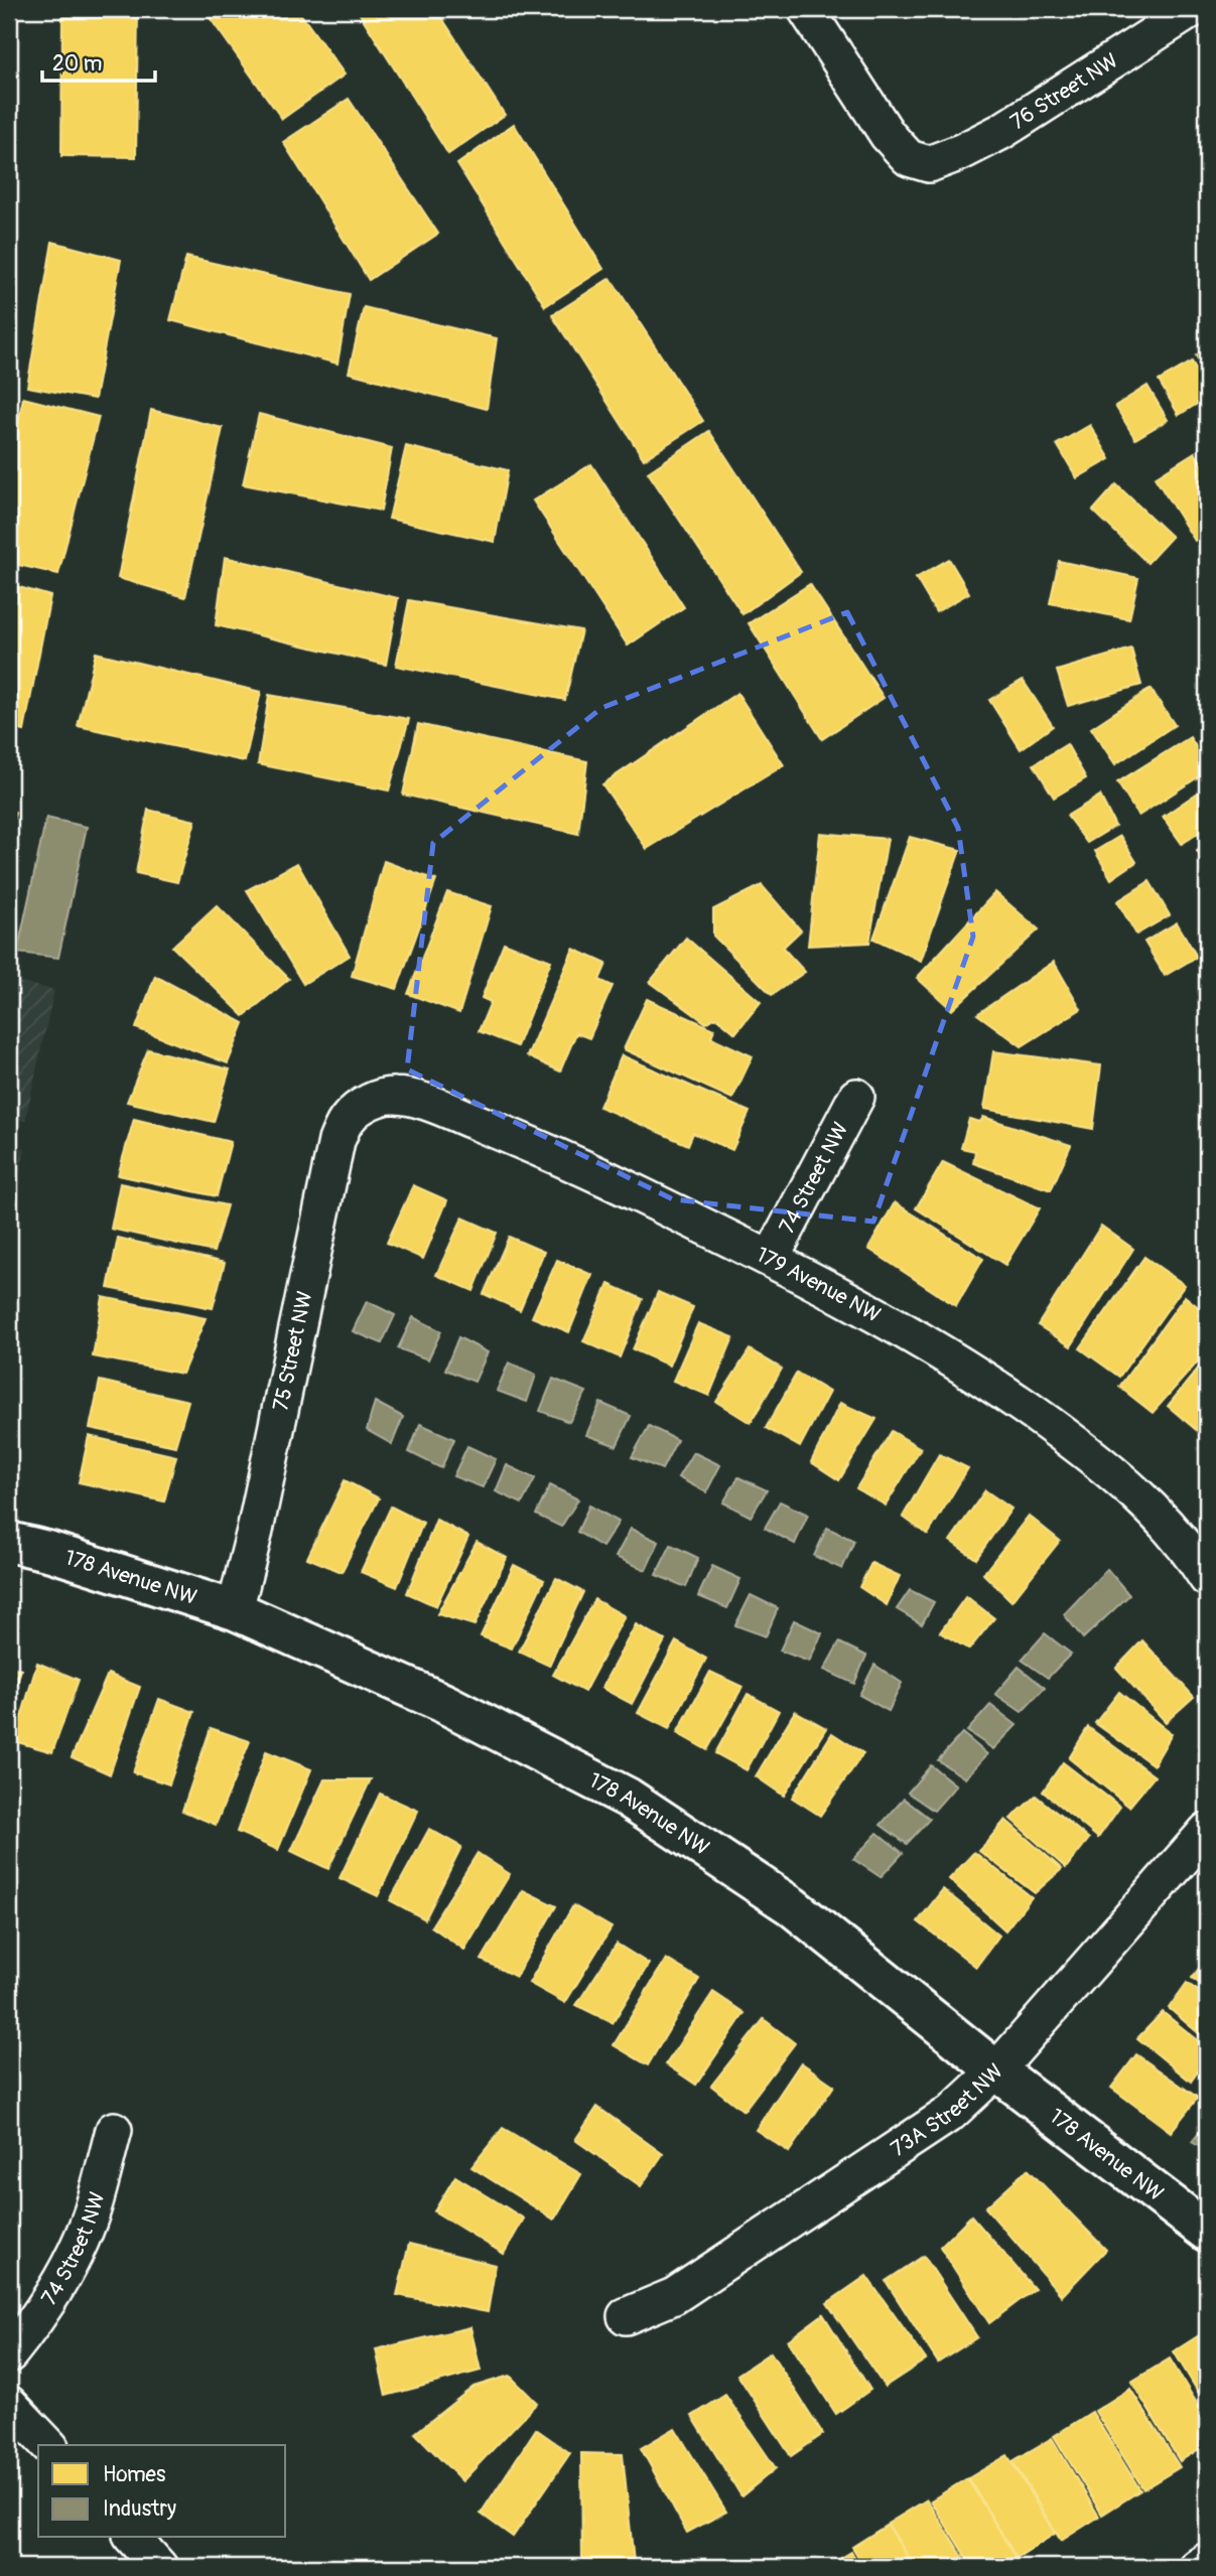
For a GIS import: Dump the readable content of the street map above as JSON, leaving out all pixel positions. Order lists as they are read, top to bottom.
{
  "streets": {
    "street": [
      "76 Street NW",
      "74 Street NW",
      "179 Avenue NW",
      "75 Street NW",
      "178 Avenue NW",
      "73A Street NW"
    ]
  },
  "crossings": [
    ["74 Street NW", "179 Avenue NW"],
    ["179 Avenue NW", "75 Street NW"],
    ["75 Street NW", "178 Avenue NW"],
    ["178 Avenue NW", "73A Street NW"]
  ],
  "legend": ["Homes", "Industry"],
  "scale_bar": "20 m"
}
